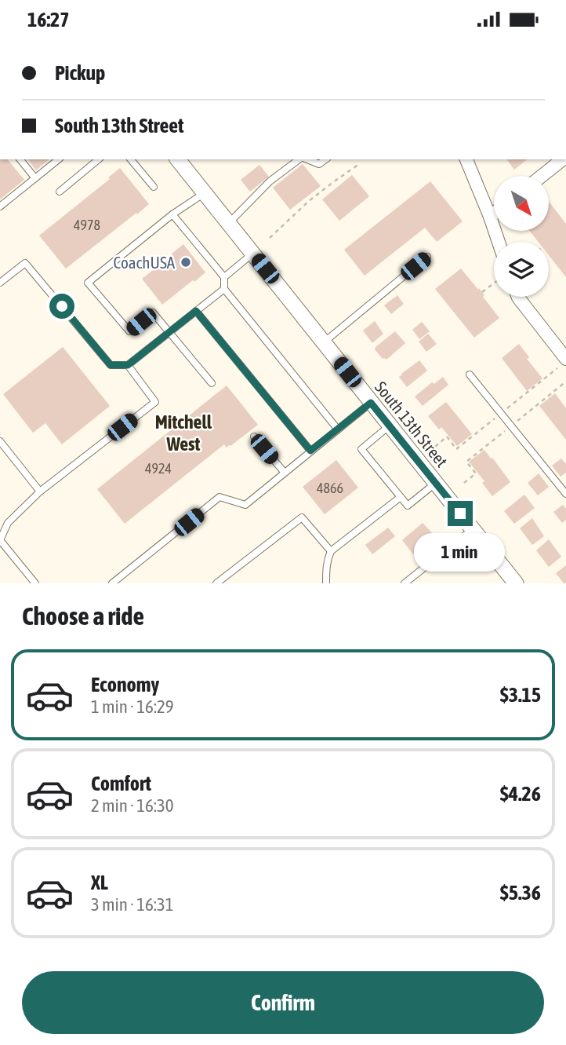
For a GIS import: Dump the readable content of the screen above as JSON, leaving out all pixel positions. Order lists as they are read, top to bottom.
{
  "streets": {
    "street": ["South 13th Street"]
  },
  "districts": ["Mitchell West"],
  "places": ["CoachUSA"],
  "house_numbers": ["4978", "4924", "4866"],
  "north": "bottom right",
  "page": {
    "status": "16:27",
    "banner": ["Pickup", "South 13th Street"],
    "bubble": "1 min",
    "heading": "Choose a ride",
    "list": [
      {
        "name": "Economy",
        "note": "1 min · 16:29",
        "value": "$3.15"
      },
      {
        "name": "Comfort",
        "note": "2 min · 16:30",
        "value": "$4.26"
      },
      {
        "name": "XL",
        "note": "3 min · 16:31",
        "value": "$5.36"
      }
    ],
    "buttons": "Confirm"
  }
}
